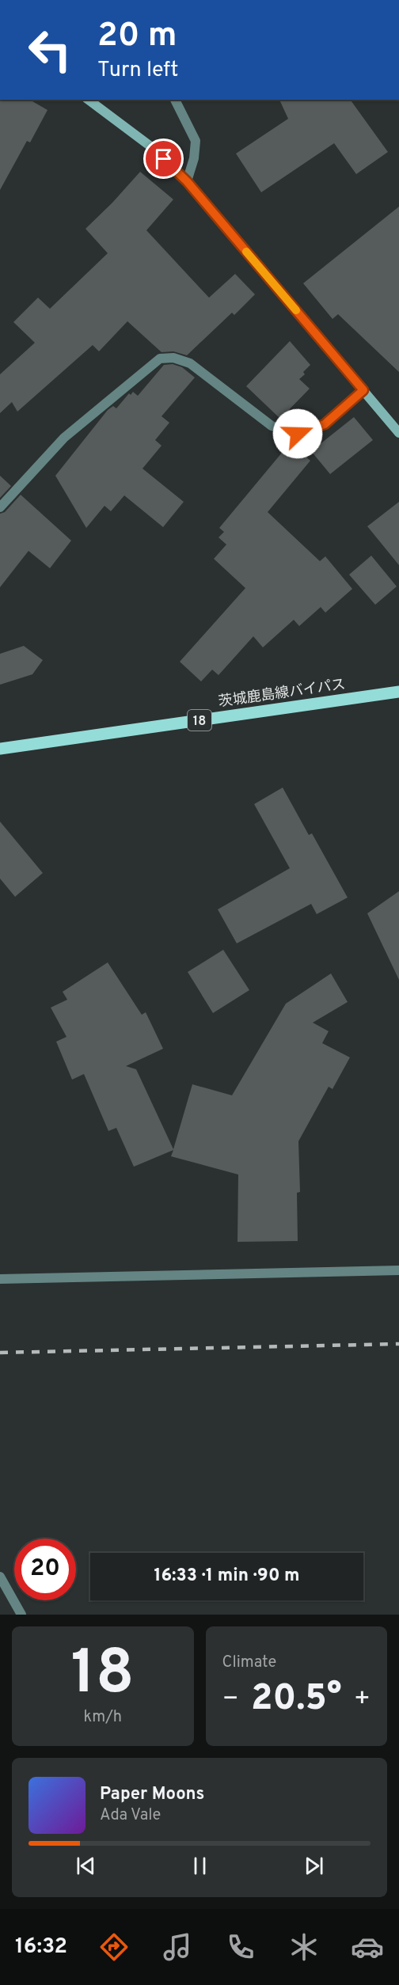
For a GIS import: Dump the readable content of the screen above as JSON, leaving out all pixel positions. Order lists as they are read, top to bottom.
{
  "streets": {
    "main road": ["茨城鹿島線バイパス", "18"]
  },
  "page": {
    "turn": ["20 m", "Turn left"],
    "limit": "20",
    "trip": "16:33 · 1 min · 90 m",
    "tile": [
      ["18", "km/h"],
      "Climate"
    ],
    "heat": ["−", "20.5°", "+"],
    "song": ["Paper Moons", "Ada Vale"],
    "tabs": "16:32"
  }
}
